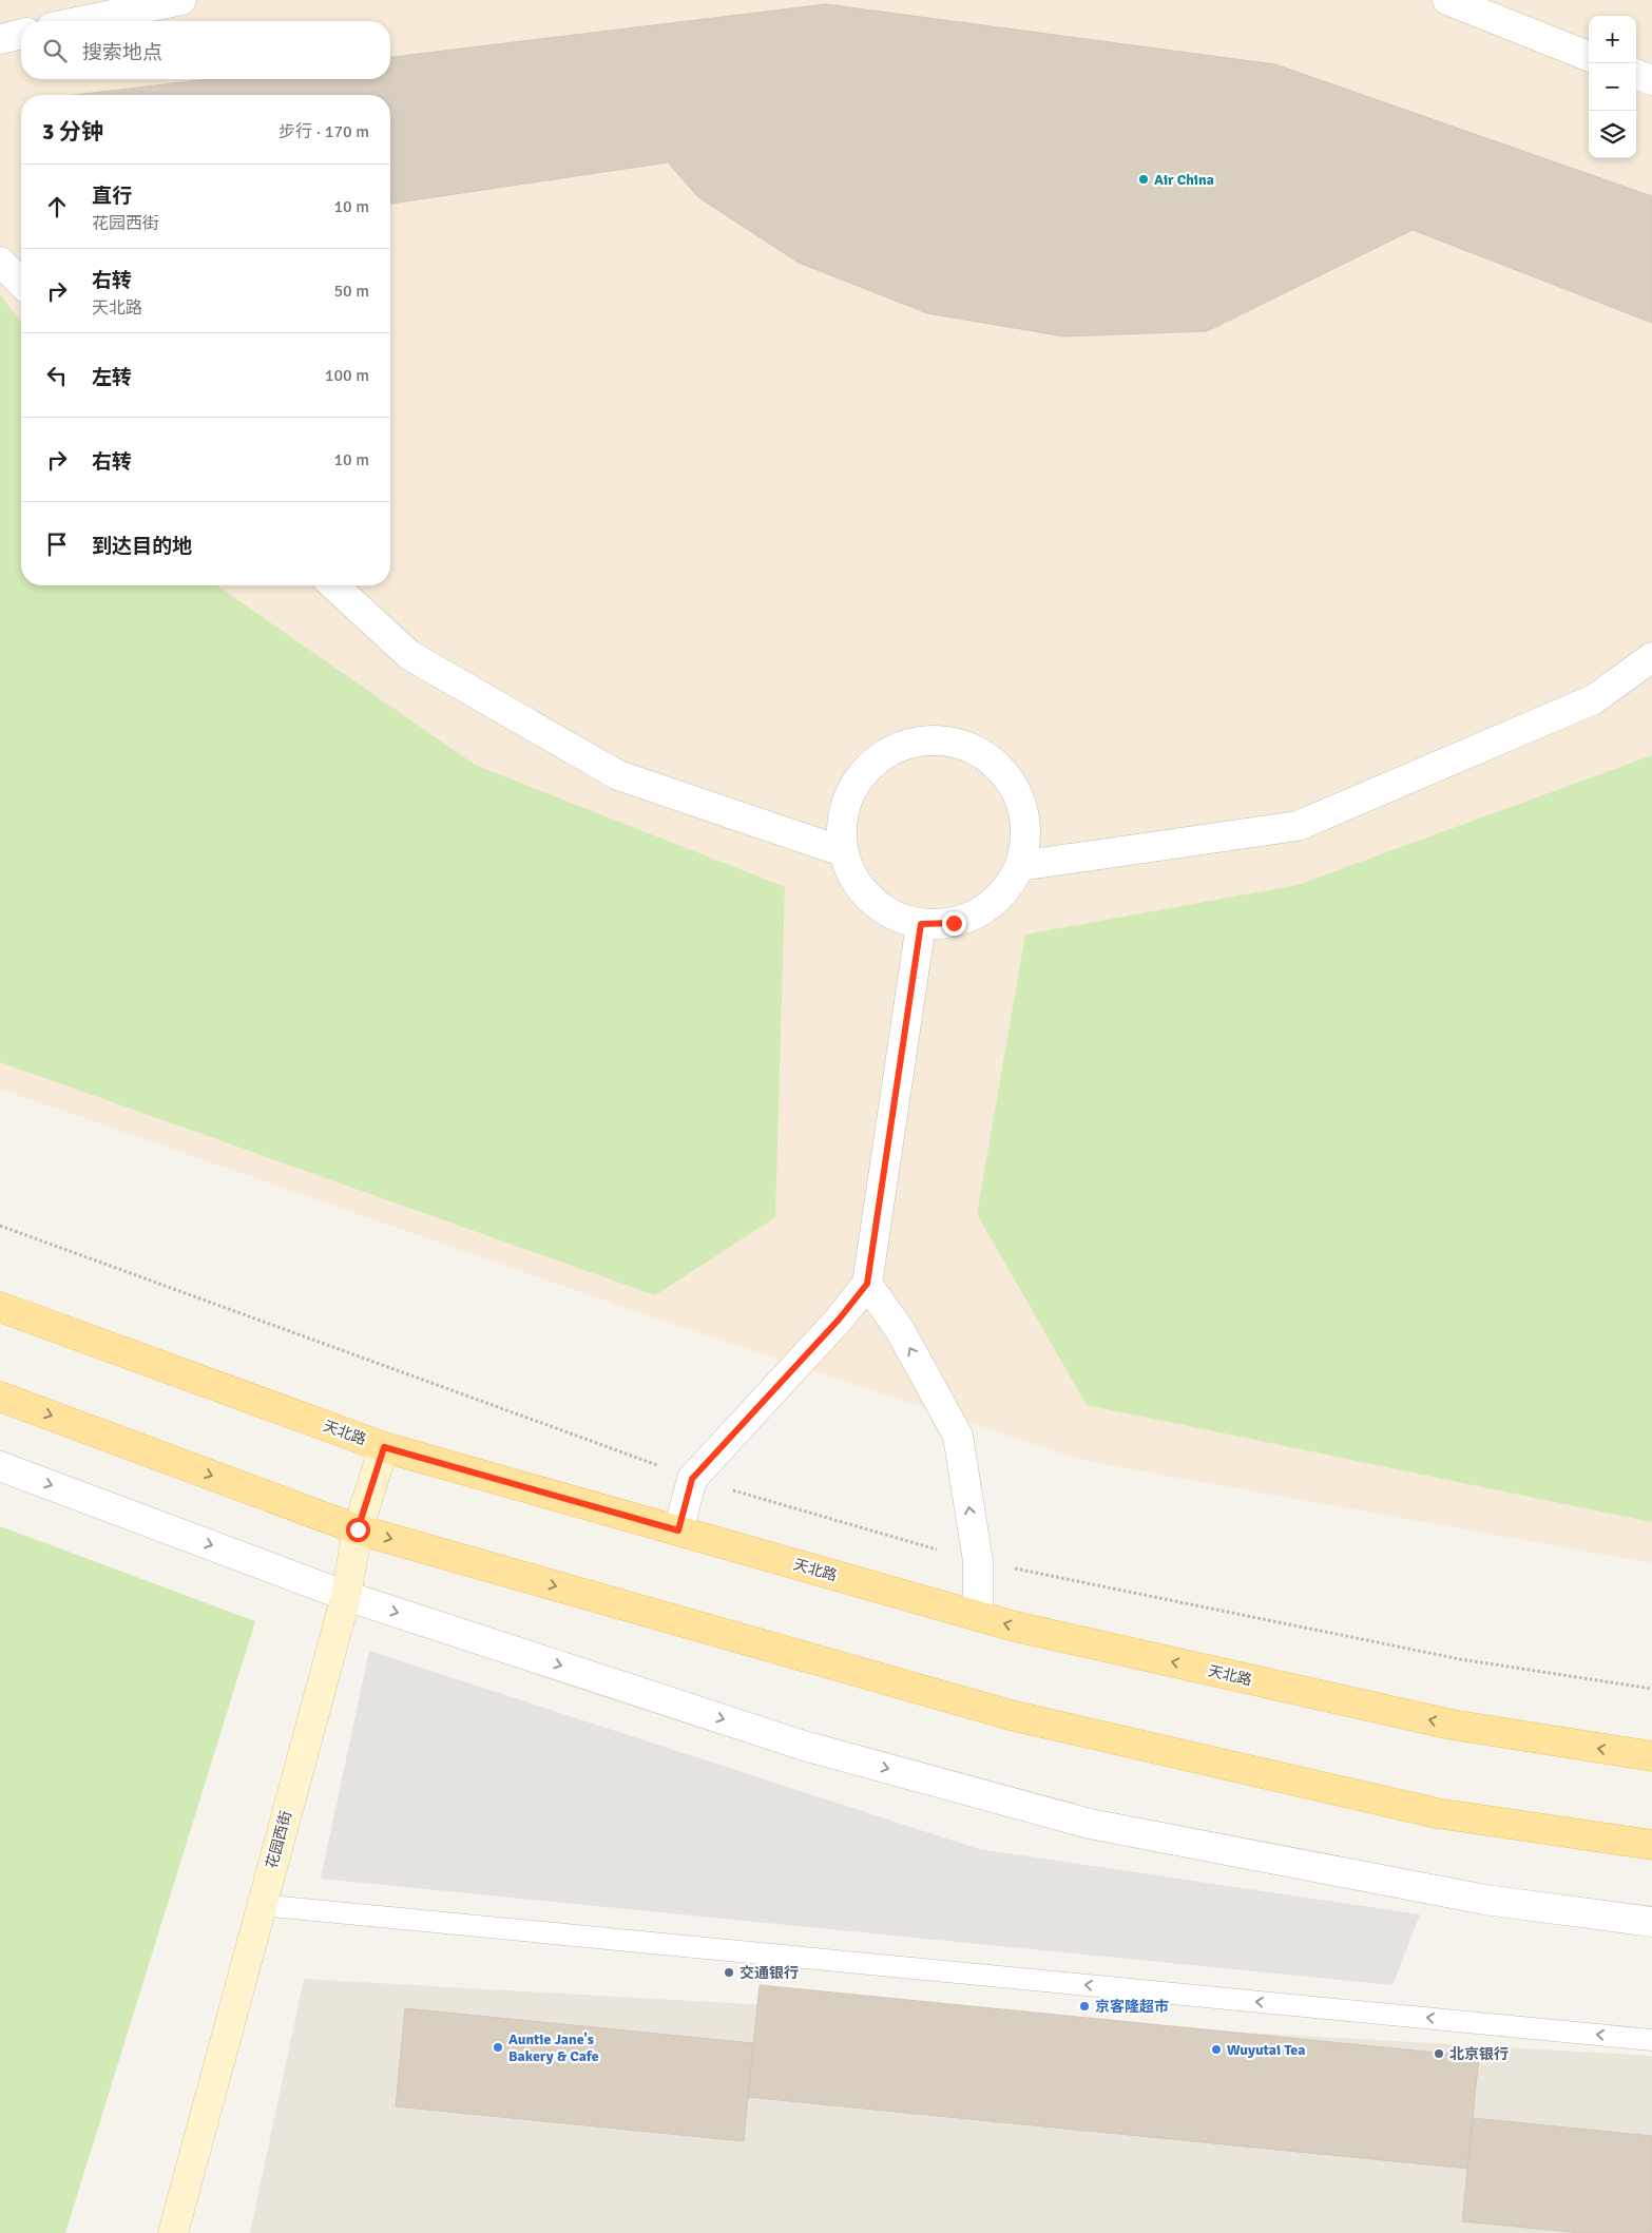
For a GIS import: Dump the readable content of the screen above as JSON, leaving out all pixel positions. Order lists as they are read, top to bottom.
{
  "streets": {
    "main road": ["天北路"],
    "street": ["花园西街"]
  },
  "crossings": [
    ["天北路", "花园西街"]
  ],
  "places": [
    "Air China",
    "交通银行",
    "京客隆超市",
    "Auntie Jane's Bakery & Cafe",
    "Wuyutai Tea",
    "北京银行"
  ],
  "page": {
    "map_buttons": ["+", "−"],
    "search": "搜索地点",
    "heading": ["3 分钟", "步行 · 170 m"],
    "list": [
      ["直行", "花园西街", "10 m"],
      ["右转", "天北路", "50 m"],
      ["左转", "100 m"],
      ["右转", "10 m"],
      "到达目的地"
    ]
  }
}
